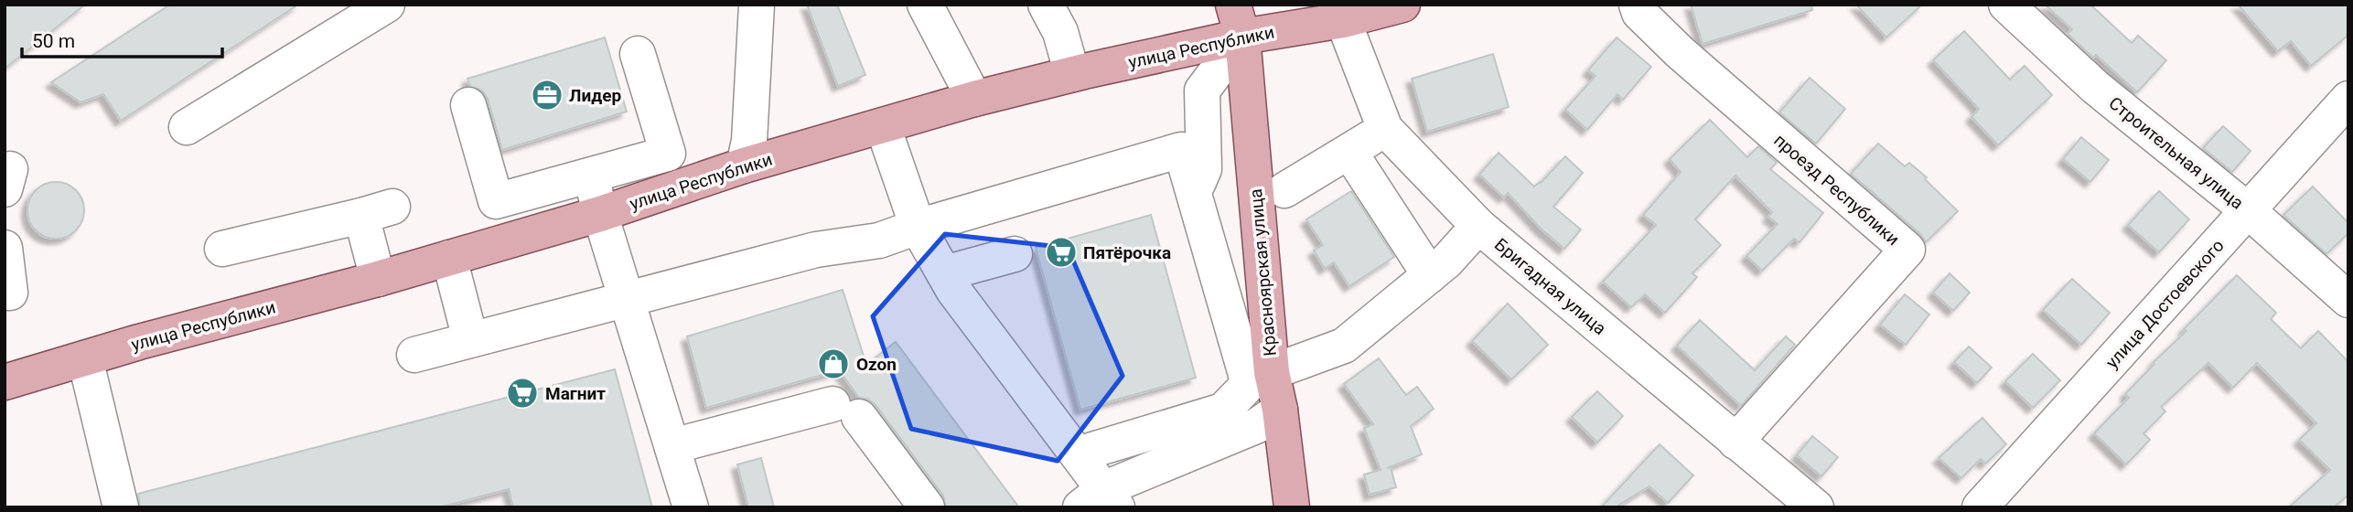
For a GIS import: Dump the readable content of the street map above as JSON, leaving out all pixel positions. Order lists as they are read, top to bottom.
{
  "streets": {
    "main road": ["улица Республики", "Красноярская улица"],
    "street": [
      "Строительная улица",
      "проезд Республики",
      "Бригадная улица",
      "улица Достоевского"
    ]
  },
  "crossings": [
    ["улица Республики", "Красноярская улица"],
    ["улица Республики", "Бригадная улица"],
    ["Строительная улица", "улица Достоевского"],
    ["проезд Республики", "Бригадная улица"]
  ],
  "places": {
    "office": ["Лидер"],
    "supermarket": ["Пятёрочка", "Магнит"],
    "shop": ["Ozon"]
  },
  "scale_bar": "50 m"
}
